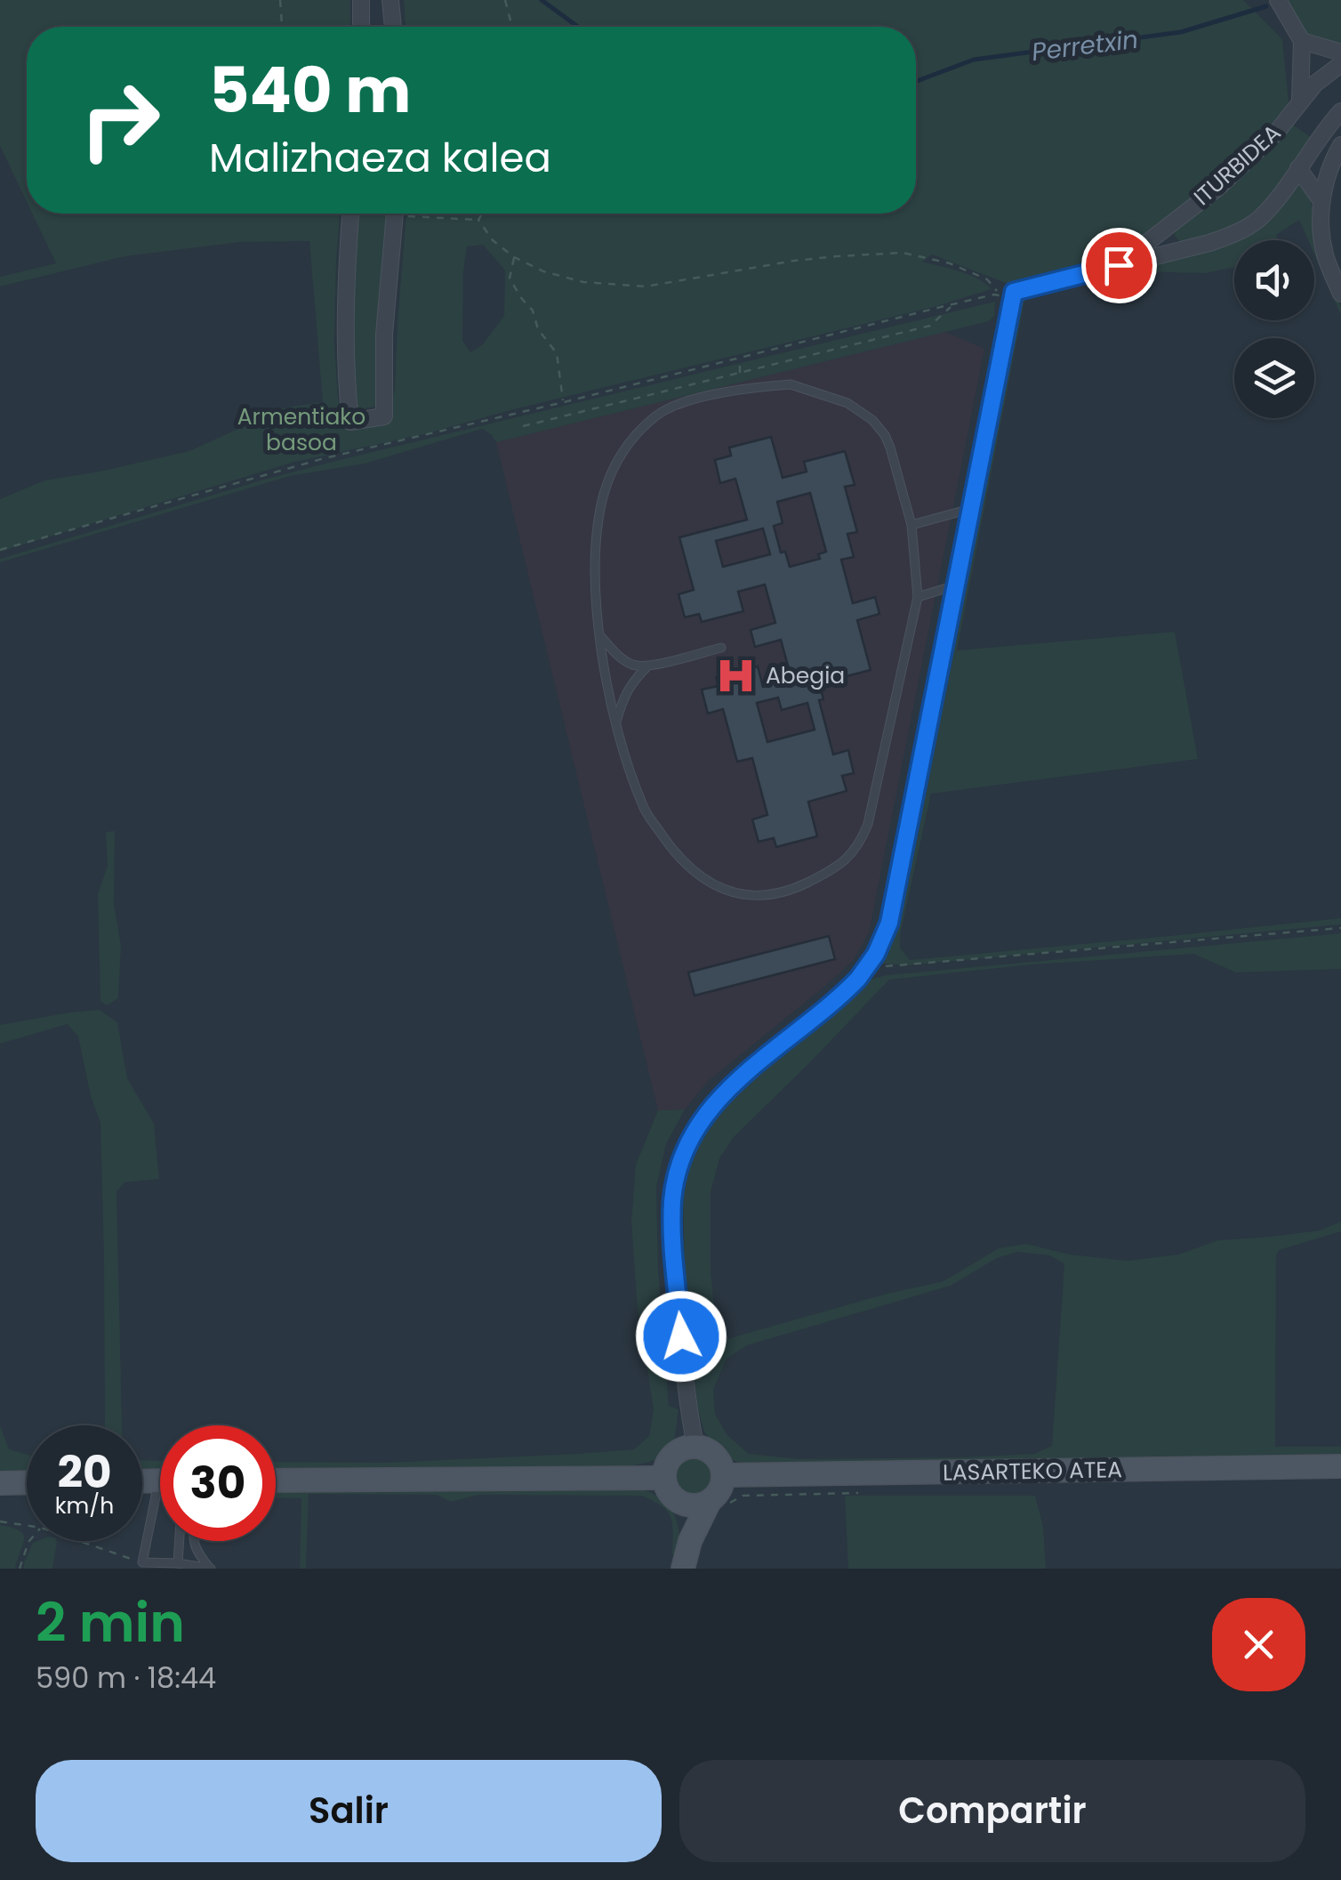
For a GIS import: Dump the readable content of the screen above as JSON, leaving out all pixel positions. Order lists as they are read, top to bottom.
{
  "streets": {
    "street": ["ITURBIDEA", "LASARTEKO ATEA"]
  },
  "water": ["Perretxin"],
  "parks": ["Armentiako basoa"],
  "places": {
    "hospital": ["Abegia"]
  },
  "page": {
    "turn": ["540 m", "Malizhaeza kalea"],
    "speed": "20 km/h",
    "limit": "30",
    "heading": ["2 min", "590 m · 18:44"],
    "buttons": ["Salir", "Compartir"]
  }
}
